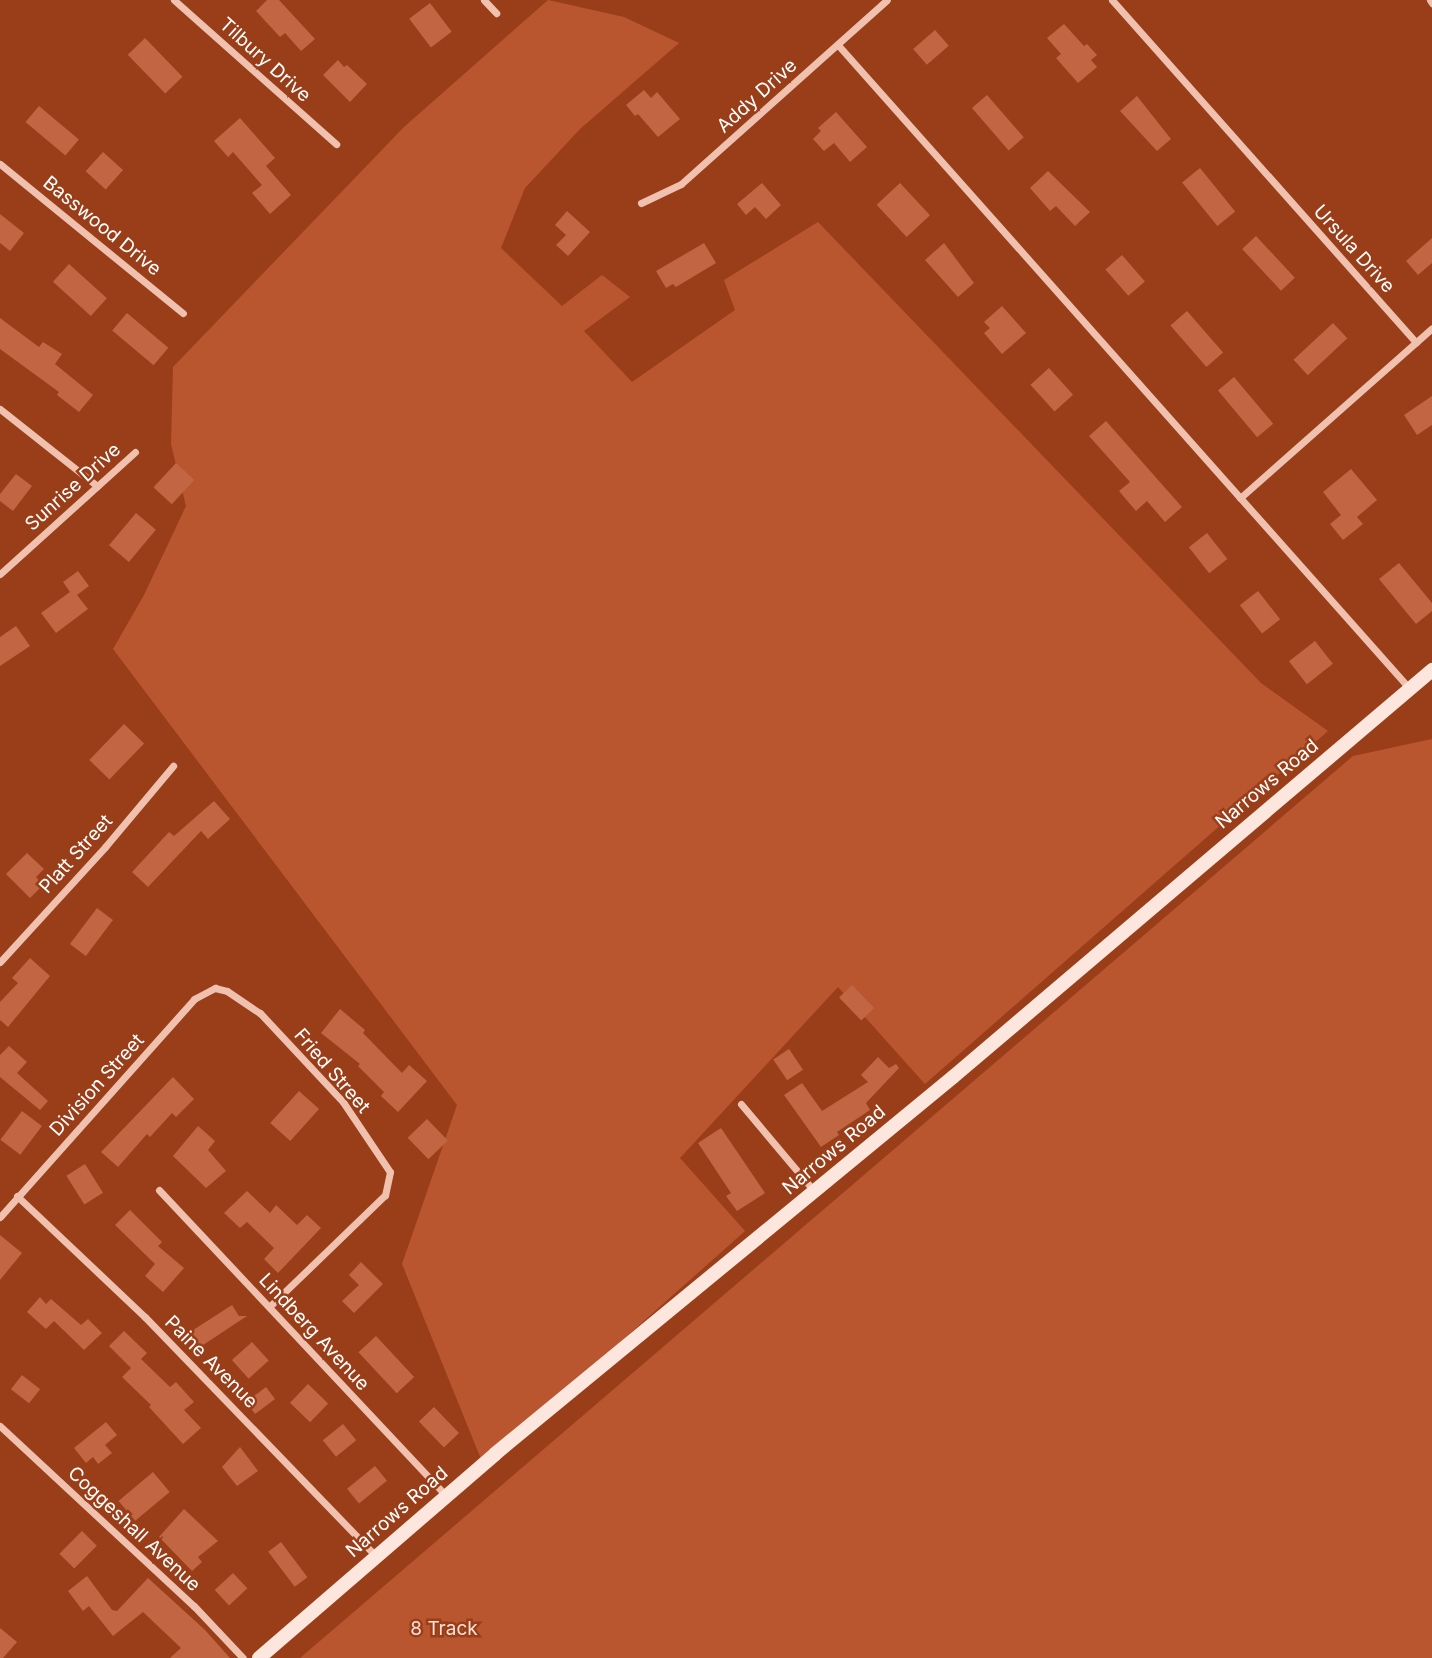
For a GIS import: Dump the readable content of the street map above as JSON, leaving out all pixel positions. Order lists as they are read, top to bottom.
{
  "streets": {
    "street": [
      "Tilbury Drive",
      "Addy Drive",
      "Basswood Drive",
      "Ursula Drive",
      "Sunrise Drive",
      "Narrows Road",
      "Platt Street",
      "Fried Street",
      "Division Street",
      "Lindberg Avenue",
      "Paine Avenue",
      "Coggeshall Avenue"
    ]
  },
  "crossings": [
    ["Narrows Road", "Lindberg Avenue"],
    ["Narrows Road", "Paine Avenue"],
    ["Fried Street", "Division Street"],
    ["Fried Street", "Lindberg Avenue"],
    ["Division Street", "Paine Avenue"]
  ],
  "parks": ["8 Track"]
}
